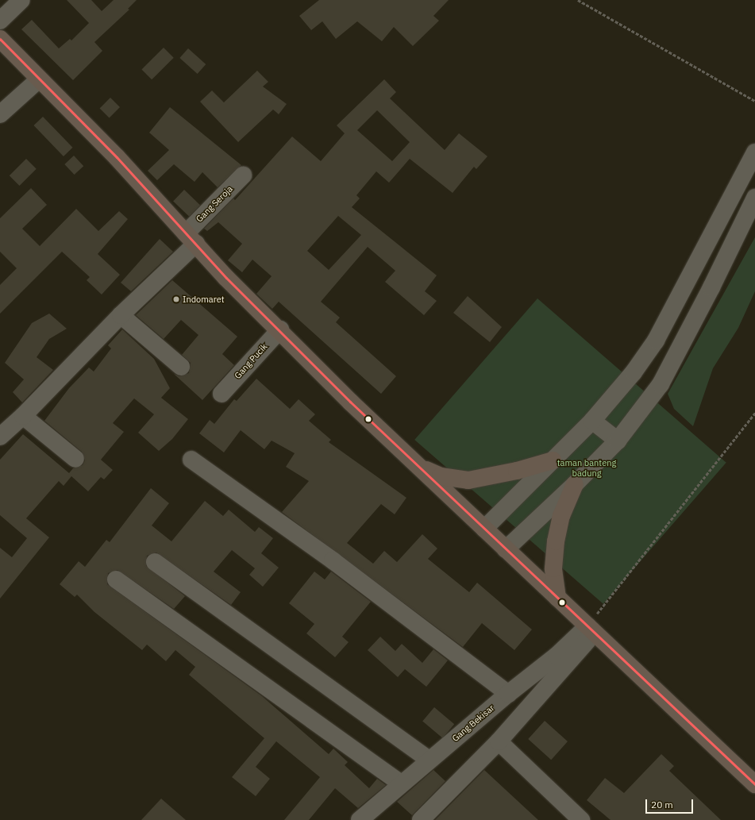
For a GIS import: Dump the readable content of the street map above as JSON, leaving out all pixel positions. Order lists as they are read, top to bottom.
{
  "streets": {
    "street": ["Gang Seroja", "Gang Pucik", "Gang Bekisar"]
  },
  "parks": ["taman banteng badung"],
  "places": ["Indomaret"],
  "scale_bar": "20 m"
}
